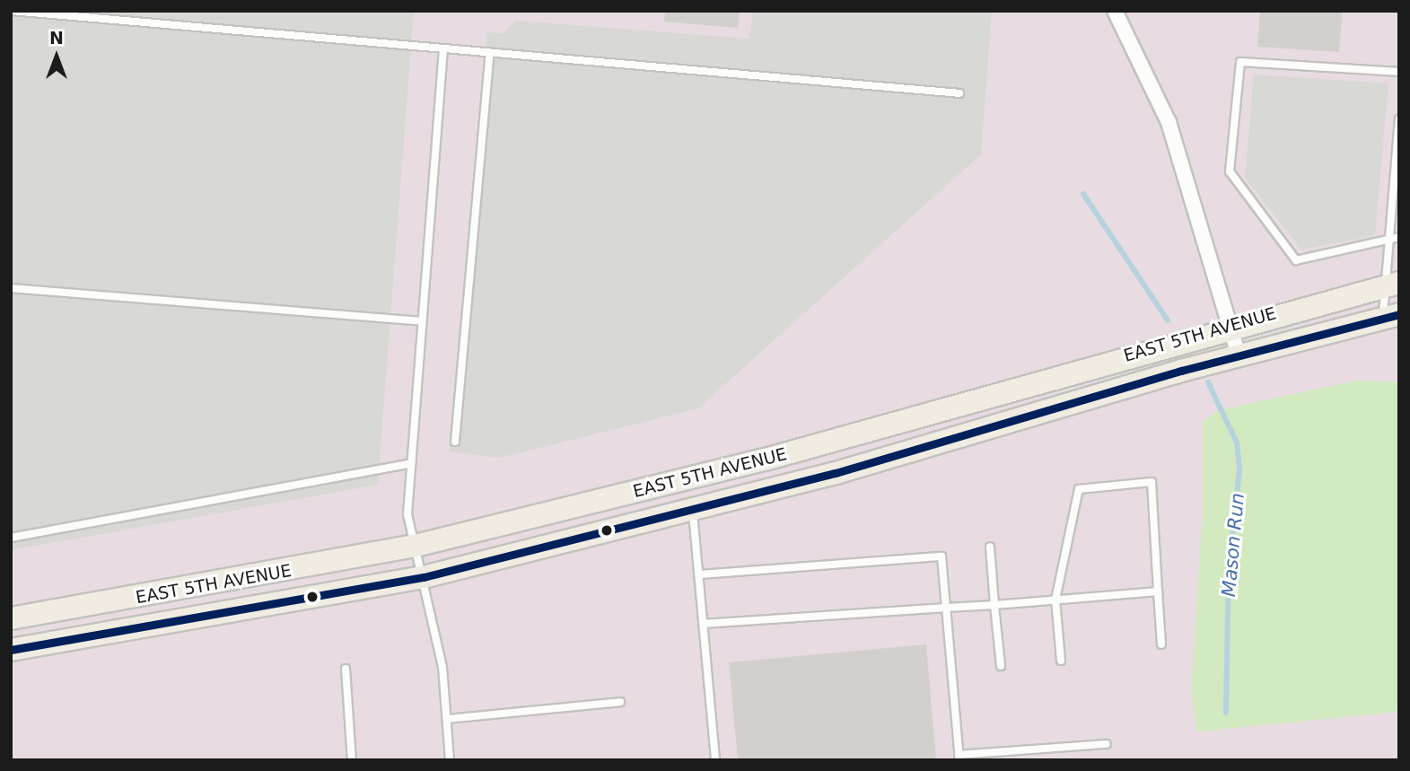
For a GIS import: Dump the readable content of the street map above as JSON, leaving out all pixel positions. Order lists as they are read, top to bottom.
{
  "streets": {
    "main road": ["EAST 5TH AVENUE"]
  },
  "water": ["Mason Run"],
  "north": "top"
}
